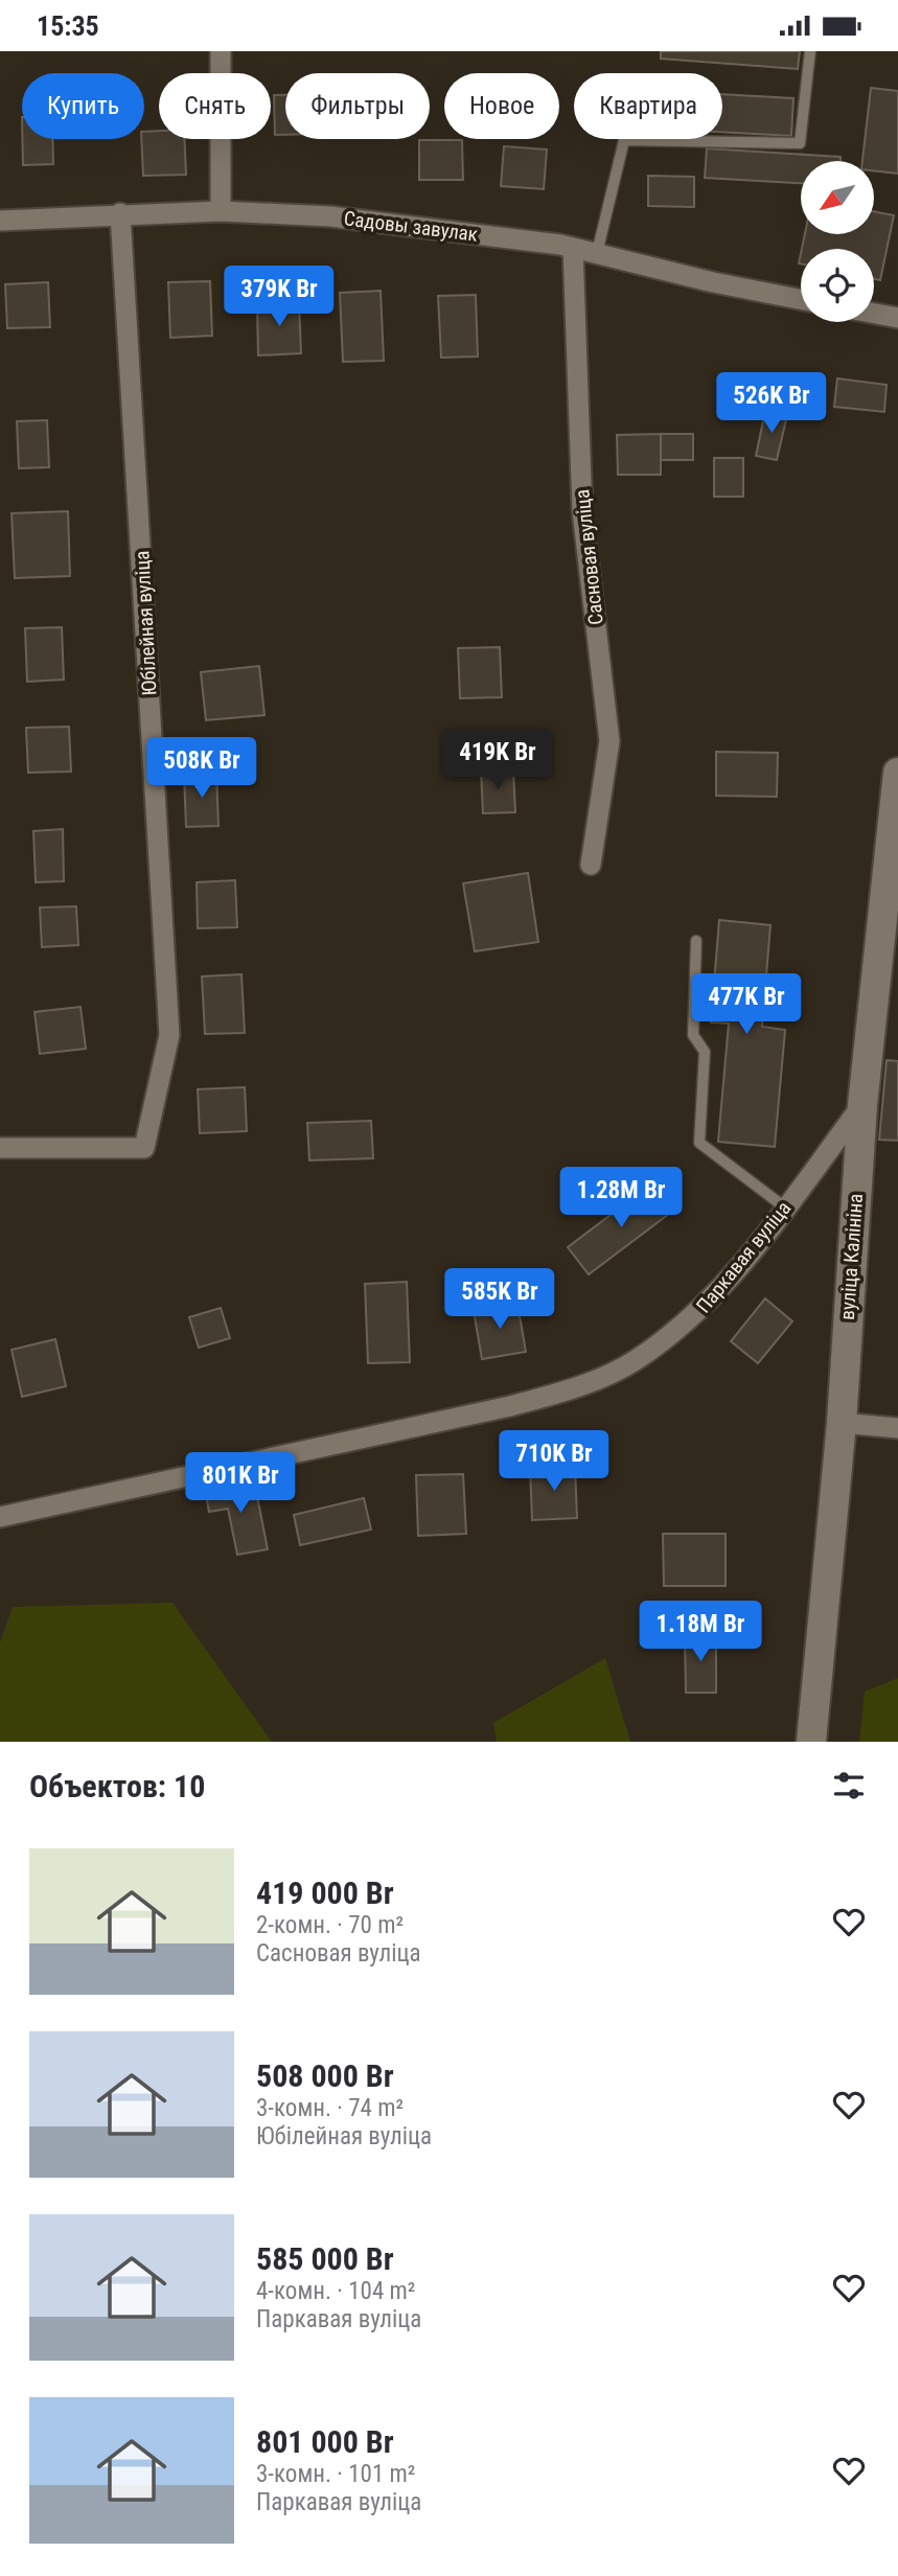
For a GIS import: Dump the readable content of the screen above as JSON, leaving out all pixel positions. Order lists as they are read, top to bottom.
{
  "streets": {
    "street": [
      "Садовы завулак",
      "Сасновая вуліца",
      "Юбілейная вуліца",
      "Паркавая вуліца",
      "вуліца Калініна"
    ]
  },
  "crossings": [
    ["Садовы завулак", "Сасновая вуліца"],
    ["Садовы завулак", "Юбілейная вуліца"],
    ["Паркавая вуліца", "вуліца Калініна"]
  ],
  "north": "bottom left",
  "page": {
    "status": "15:35",
    "chip": [
      "Купить",
      "Снять",
      "Фильтры",
      "Новое",
      "Квартира"
    ],
    "price": [
      "379K Br",
      "526K Br",
      "419K Br",
      "508K Br",
      "477K Br",
      "1.28M Br",
      "585K Br",
      "710K Br",
      "801K Br",
      "1.18M Br"
    ],
    "heading": "Объектов: 10",
    "list": [
      {
        "name": "419 000 Br",
        "note": "2-комн. · 70 m² · Сасновая вуліца"
      },
      {
        "name": "508 000 Br",
        "note": "3-комн. · 74 m² · Юбілейная вуліца"
      },
      {
        "name": "585 000 Br",
        "note": "4-комн. · 104 m² · Паркавая вуліца"
      },
      {
        "name": "801 000 Br",
        "note": "3-комн. · 101 m² · Паркавая вуліца"
      }
    ]
  }
}
